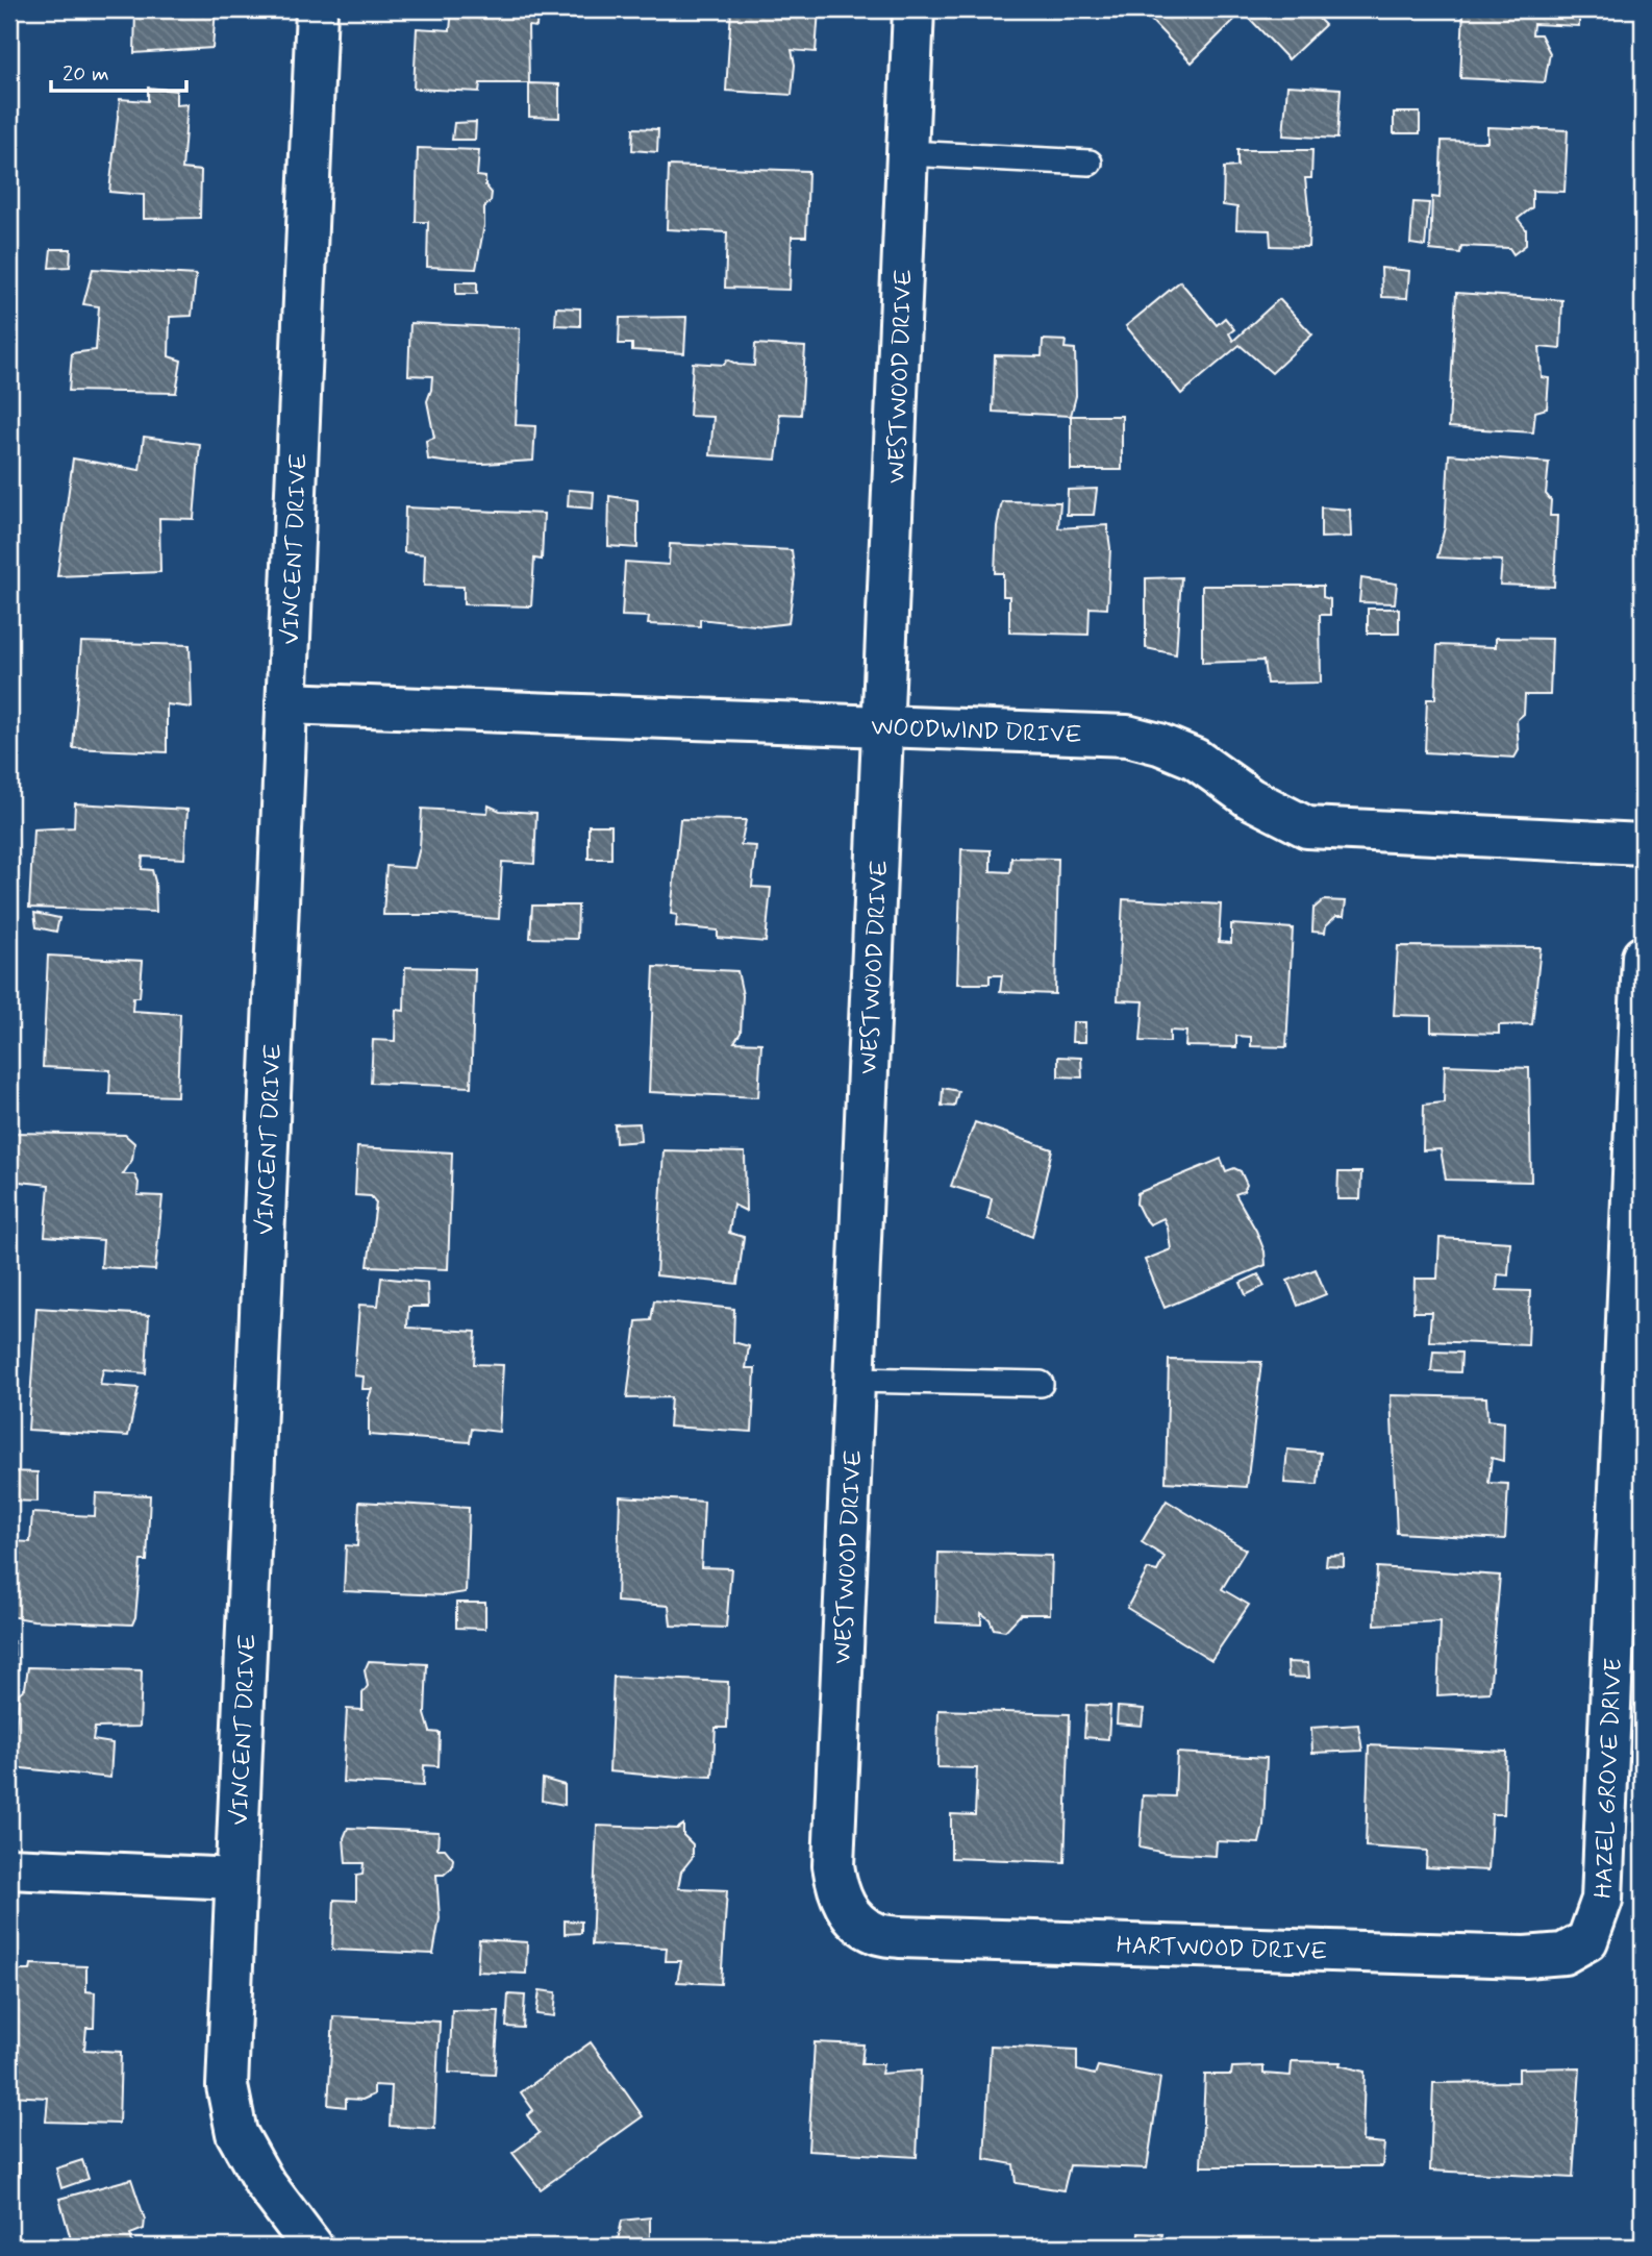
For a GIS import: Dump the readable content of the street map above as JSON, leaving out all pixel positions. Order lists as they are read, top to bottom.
{
  "streets": {
    "street": [
      "WESTWOOD DRIVE",
      "VINCENT DRIVE",
      "WOODWIND DRIVE",
      "HAZEL GROVE DRIVE",
      "HARTWOOD DRIVE"
    ]
  },
  "crossings": [
    ["WESTWOOD DRIVE", "WOODWIND DRIVE"],
    ["WESTWOOD DRIVE", "HARTWOOD DRIVE"],
    ["VINCENT DRIVE", "WOODWIND DRIVE"],
    ["HAZEL GROVE DRIVE", "HARTWOOD DRIVE"]
  ],
  "scale_bar": "20 m"
}
